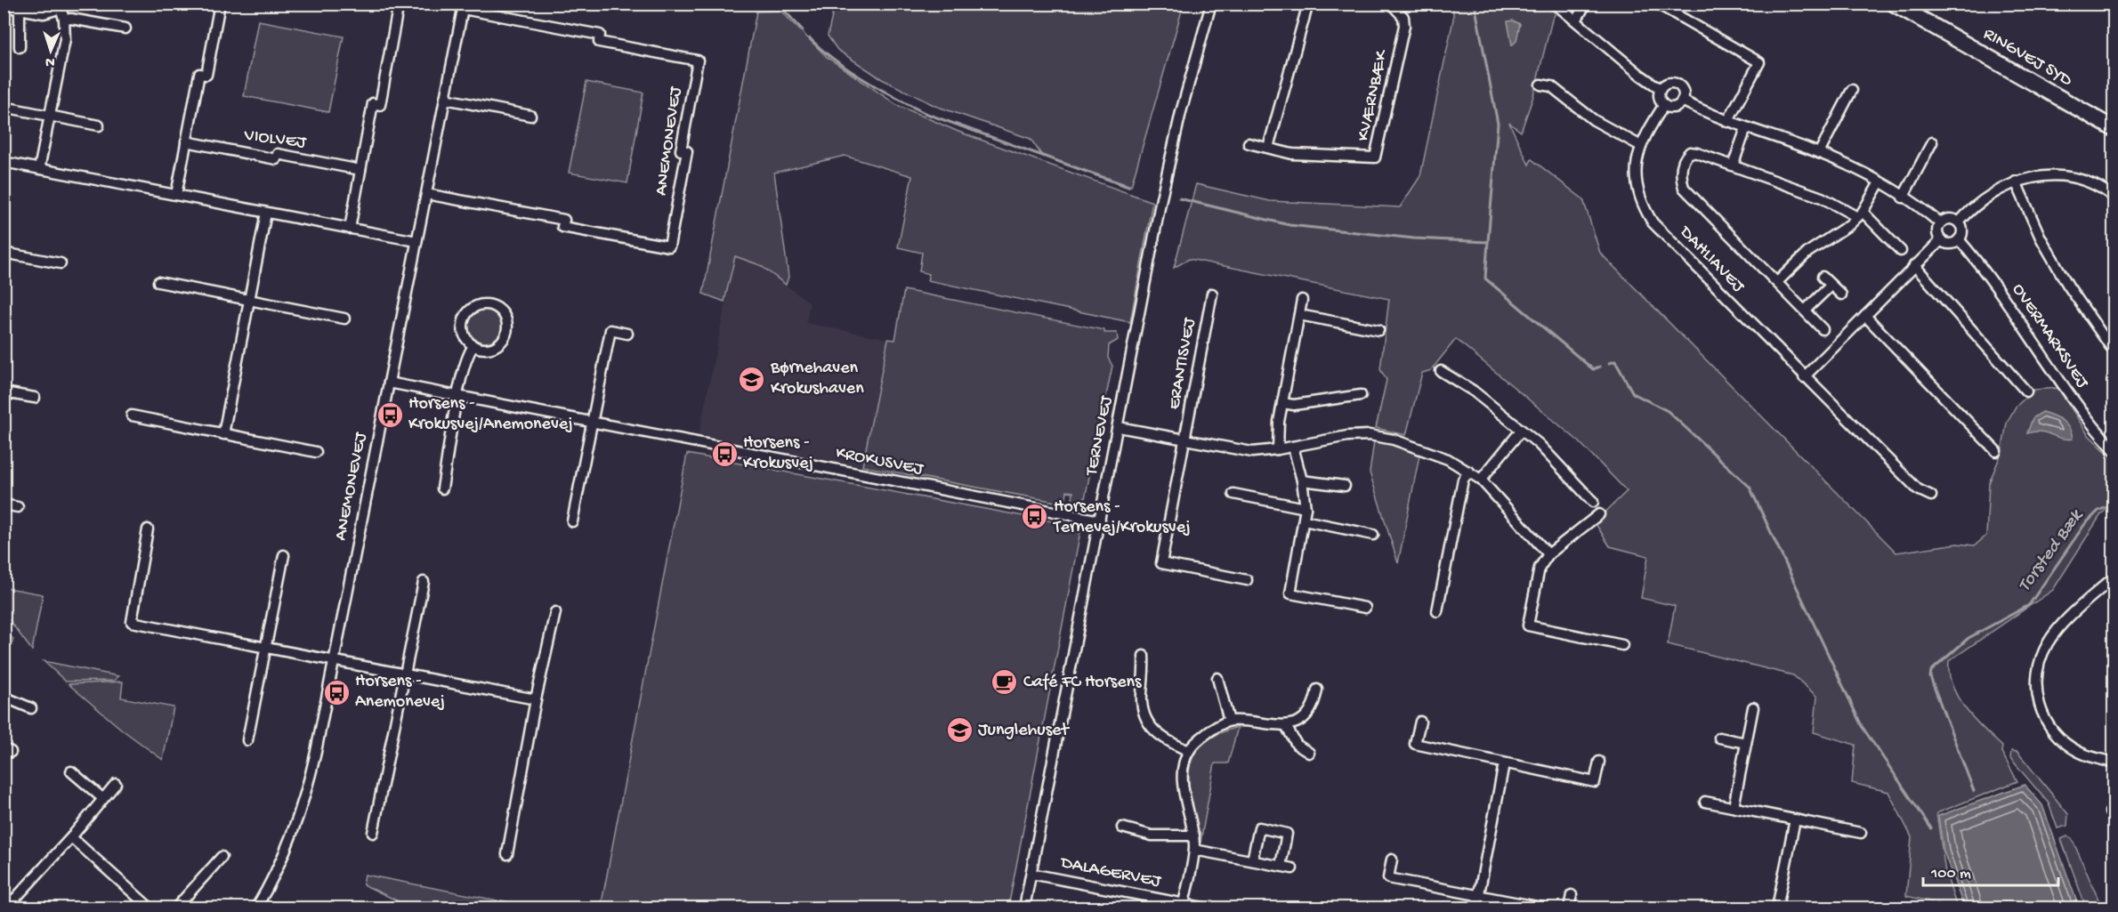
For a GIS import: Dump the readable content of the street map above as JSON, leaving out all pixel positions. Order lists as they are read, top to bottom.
{
  "streets": {
    "highway": ["RINGVEJ SYD"],
    "street": [
      "KVÆRNBÆK",
      "VIOLVEJ",
      "ANEMONEVEJ",
      "DAHLIAVEJ",
      "OVERMARKSVEJ",
      "ERANTISVEJ",
      "TERNEVEJ",
      "KROKUSVEJ",
      "DALAGERVEJ"
    ]
  },
  "crossings": [
    ["ANEMONEVEJ", "KROKUSVEJ"],
    ["TERNEVEJ", "KROKUSVEJ"],
    ["TERNEVEJ", "DALAGERVEJ"]
  ],
  "water": ["Torsted Bæk"],
  "places": {
    "school or university": ["Børnehaven Krokushaven", "Junglehuset"],
    "bus stop": [
      "Horsens - Krokusvej/Anemonevej",
      "Horsens - Krokusvej",
      "Horsens - Ternevej/Krokusvej",
      "Horsens - Anemonevej"
    ],
    "cafe": ["Café FC Horsens"]
  },
  "scale_bar": "100 m",
  "north": "bottom"
}
